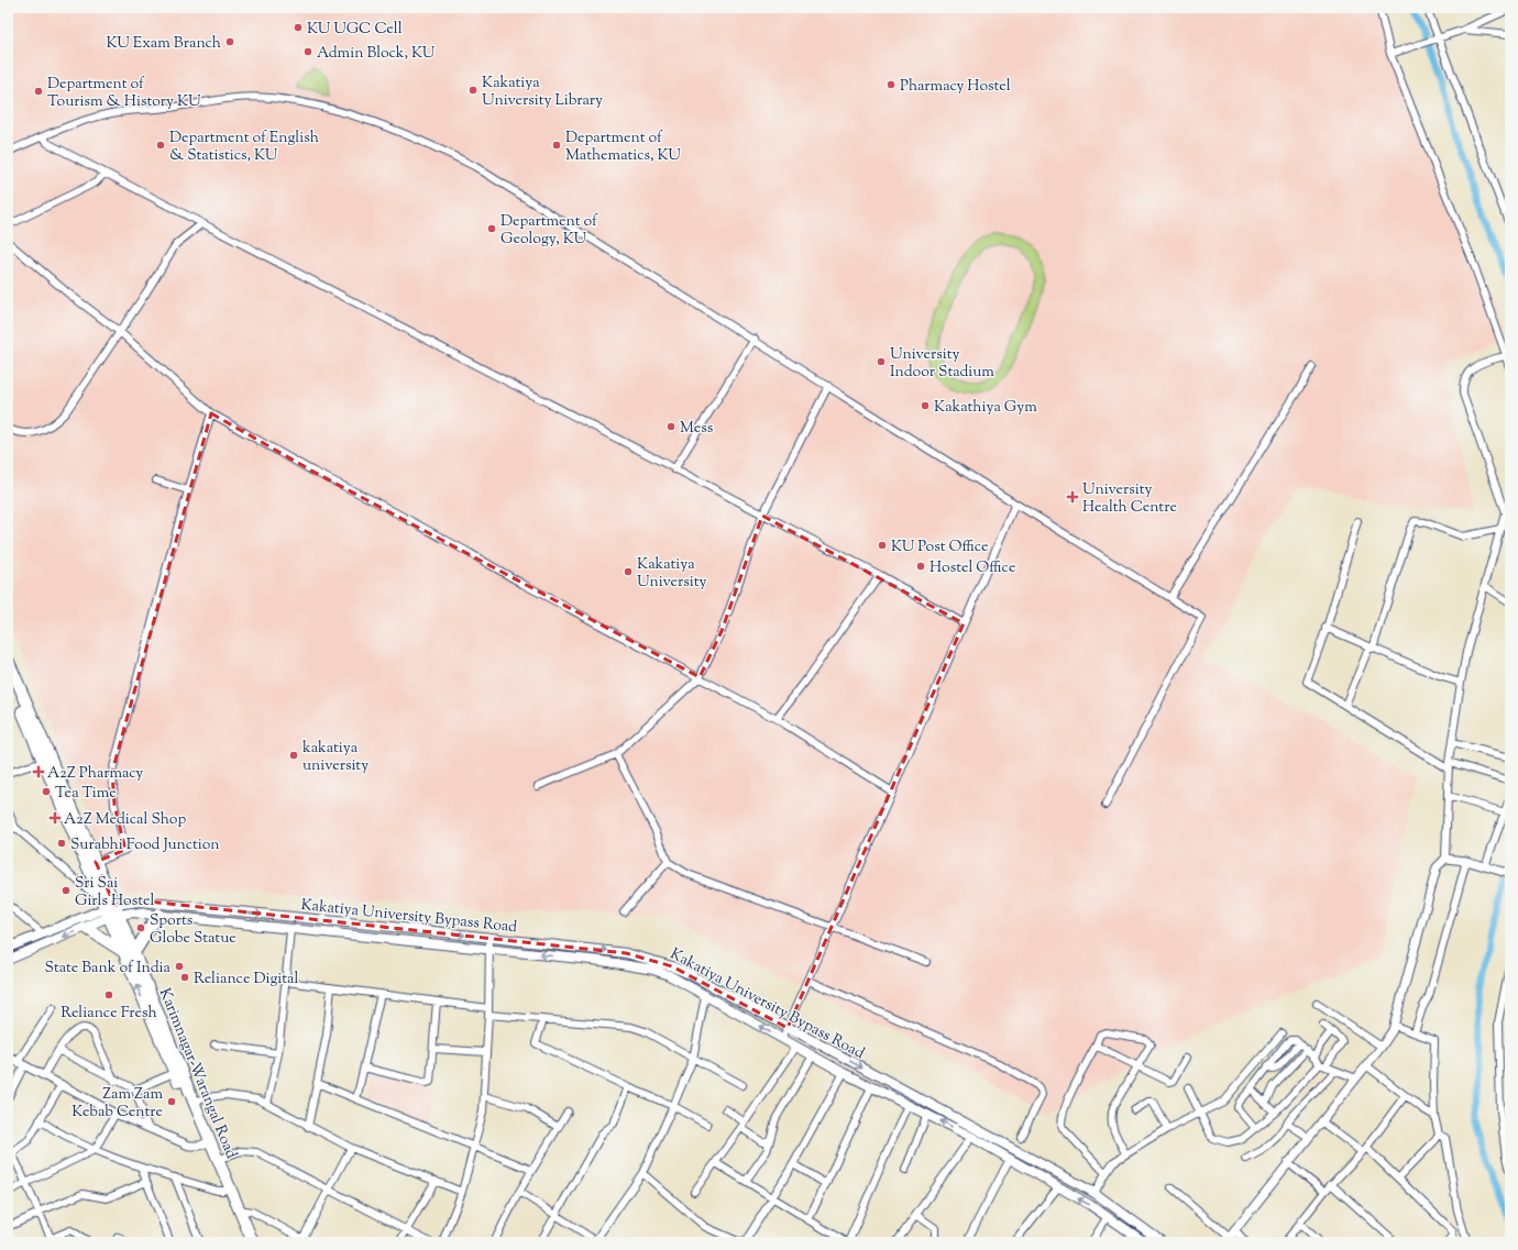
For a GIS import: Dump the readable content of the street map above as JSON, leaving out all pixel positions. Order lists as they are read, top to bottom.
{
  "streets": {
    "highway": ["Karimnagar-Warangal Road"],
    "main road": ["Kakatiya University Bypass Road"]
  },
  "crossings": [
    ["Kakatiya University Bypass Road", "Karimnagar-Warangal Road"]
  ],
  "places": {
    "other": [
      "KU UGC Cell",
      "KU Exam Branch",
      "Admin Block, KU",
      "Pharmacy Hostel",
      "Kakatiya University Library",
      "Department of Tourism & History KU",
      "Department of English & Statistics, KU",
      "Department of Mathematics, KU",
      "Department of Geology, KU",
      "University Indoor Stadium",
      "Kakathiya Gym",
      "Mess",
      "KU Post Office",
      "Hostel Office",
      "Kakatiya University",
      "kakatiya university",
      "Tea Time",
      "Surabhi Food Junction",
      "Sri Sai Girls Hostel",
      "Sports Globe Statue",
      "State Bank of India",
      "Reliance Digital",
      "Reliance Fresh",
      "Zam Zam Kebab Centre"
    ],
    "health": ["University Health Centre", "A2Z Pharmacy", "A2Z Medical Shop"]
  }
}
